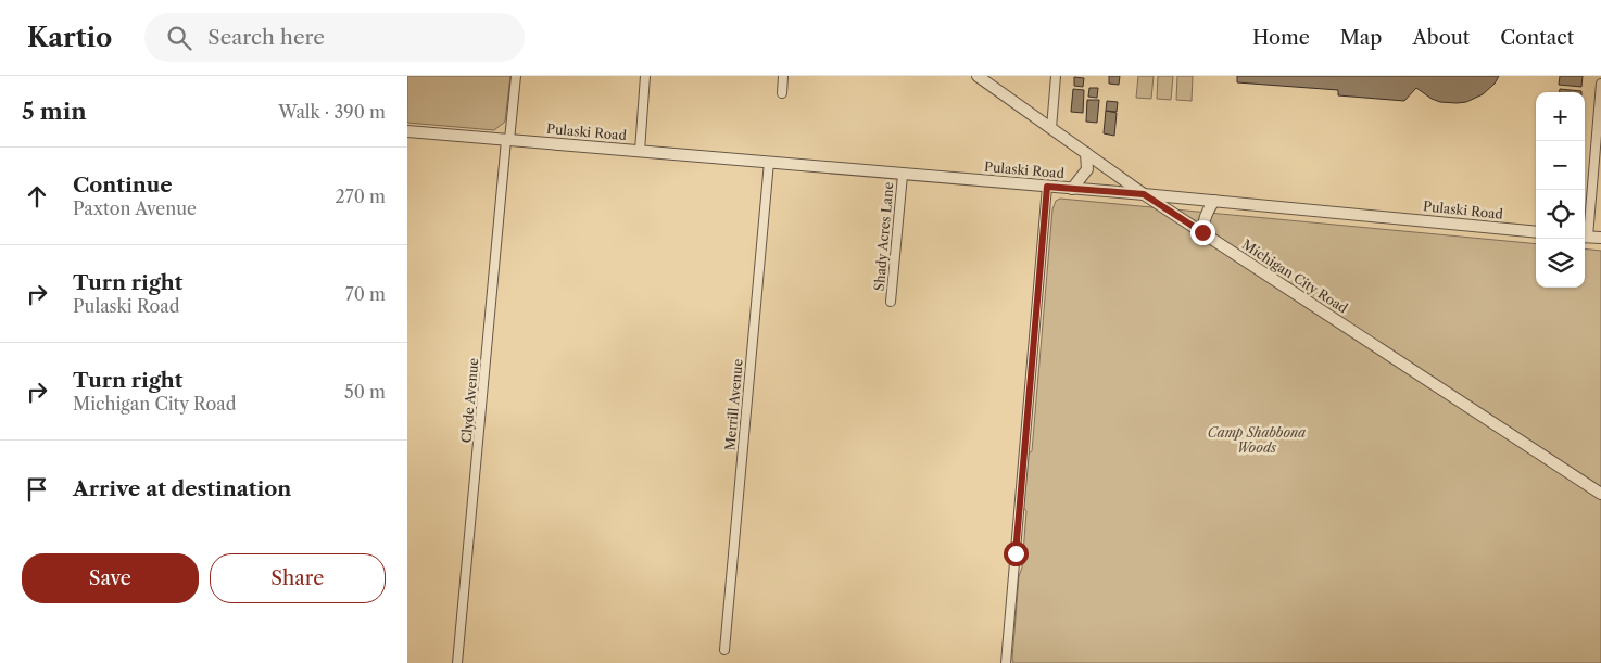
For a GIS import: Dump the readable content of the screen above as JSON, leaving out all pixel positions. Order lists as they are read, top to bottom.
{
  "streets": {
    "street": [
      "Pulaski Road",
      "Shady Acres Lane",
      "Michigan City Road",
      "Clyde Avenue",
      "Merrill Avenue"
    ]
  },
  "crossings": [
    ["Pulaski Road", "Shady Acres Lane"],
    ["Pulaski Road", "Michigan City Road"],
    ["Pulaski Road", "Clyde Avenue"],
    ["Pulaski Road", "Merrill Avenue"]
  ],
  "parks": ["Camp Shabbona Woods"],
  "page": {
    "header": "Kartio",
    "search": "Search here",
    "nav": [
      "Home",
      "Map",
      "About",
      "Contact"
    ],
    "heading": ["5 min", "Walk · 390 m"],
    "map_buttons": ["+", "−"],
    "list": [
      ["Continue", "Paxton Avenue", "270 m"],
      ["Turn right", "Pulaski Road", "70 m"],
      ["Turn right", "Michigan City Road", "50 m"],
      "Arrive at destination"
    ],
    "buttons": ["Save", "Share"]
  }
}
